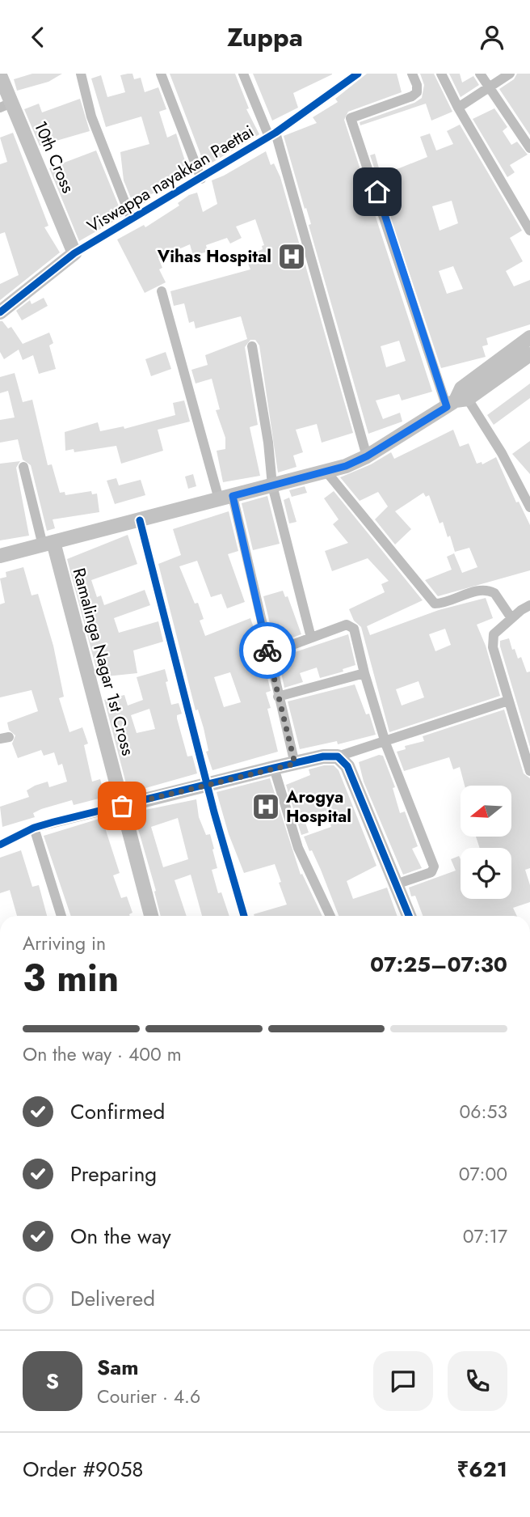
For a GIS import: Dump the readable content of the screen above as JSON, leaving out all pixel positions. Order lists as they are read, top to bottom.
{
  "streets": {
    "street": ["10th Cross", "Viswappa nayakkan Paettai", "Ramalinga Nagar 1st Cross"]
  },
  "crossings": [
    ["10th Cross", "Viswappa nayakkan Paettai"]
  ],
  "places": {
    "hospital": ["Vihas Hospital", "Arogya Hospital"]
  },
  "north": "left",
  "page": {
    "header": "Zuppa",
    "heading": ["3 min", "Arriving in", "07:25–07:30"],
    "panel": [
      "Sam",
      "Courier · 4.6",
      "Order #9058",
      "₹621"
    ],
    "bar": "On the way · 400 m",
    "list": [
      ["Confirmed", "06:53"],
      ["Preparing", "07:00"],
      ["On the way", "07:17"],
      "Delivered"
    ],
    "round": "S"
  }
}
